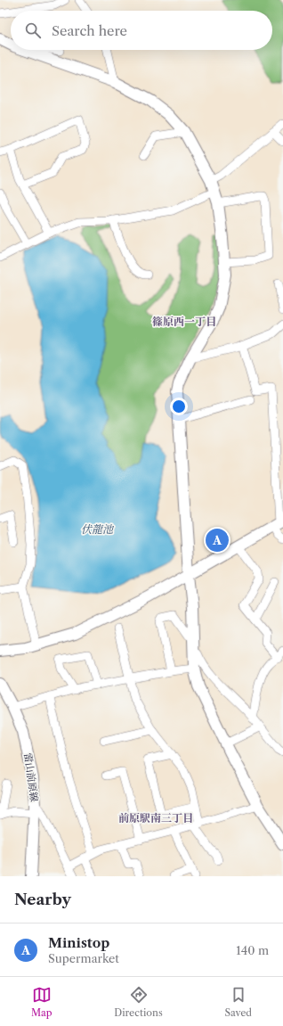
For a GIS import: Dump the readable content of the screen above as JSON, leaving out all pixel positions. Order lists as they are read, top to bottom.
{
  "streets": {
    "street": ["雷山前原線"]
  },
  "districts": ["篠原西一丁目", "前原駅南三丁目"],
  "water": ["伏龍池"],
  "page": {
    "search": "Search here",
    "pins": "A",
    "heading": "Nearby",
    "list": [
      {
        "mark": "A",
        "name": "Ministop",
        "note": "Supermarket",
        "value": "140 m"
      }
    ],
    "nav": ["Map", "Directions", "Saved"]
  }
}
